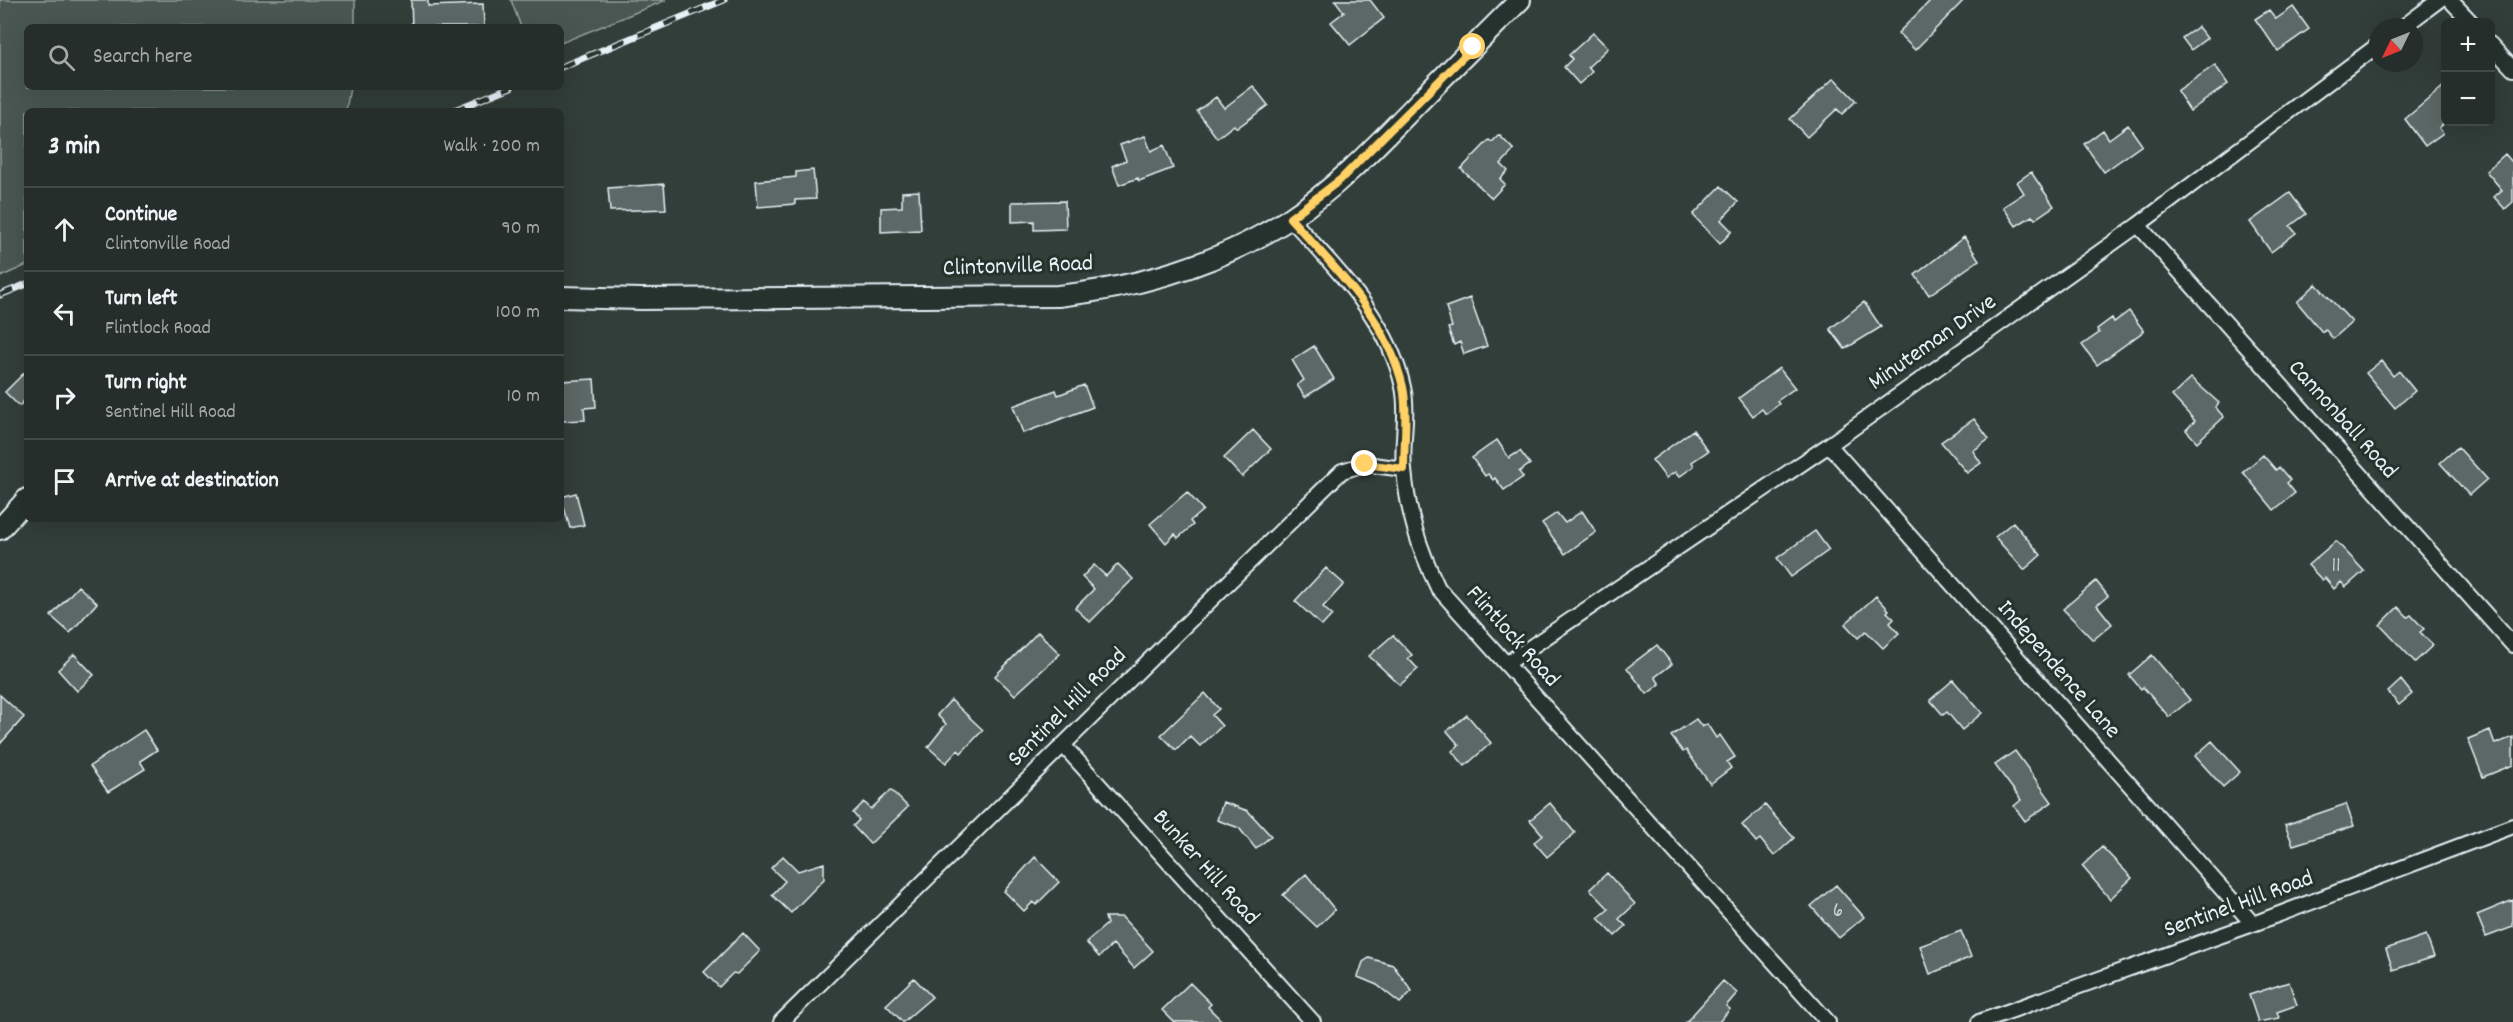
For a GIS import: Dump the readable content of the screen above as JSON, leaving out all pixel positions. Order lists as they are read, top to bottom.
{
  "streets": {
    "street": [
      "Clintonville Road",
      "Minuteman Drive",
      "Cannonball Road",
      "Flintlock Road",
      "Independence Lane",
      "Sentinel Hill Road",
      "Bunker Hill Road"
    ]
  },
  "crossings": [
    ["Clintonville Road", "Flintlock Road"],
    ["Minuteman Drive", "Cannonball Road"],
    ["Minuteman Drive", "Flintlock Road"],
    ["Minuteman Drive", "Independence Lane"],
    ["Flintlock Road", "Sentinel Hill Road"],
    ["Independence Lane", "Sentinel Hill Road"],
    ["Sentinel Hill Road", "Bunker Hill Road"]
  ],
  "house_numbers": ["11", "6"],
  "north": "bottom left",
  "page": {
    "map_buttons": ["+", "−"],
    "search": "Search here",
    "heading": ["3 min", "Walk · 200 m"],
    "list": [
      ["Continue", "Clintonville Road", "90 m"],
      ["Turn left", "Flintlock Road", "100 m"],
      ["Turn right", "Sentinel Hill Road", "10 m"],
      "Arrive at destination"
    ]
  }
}
